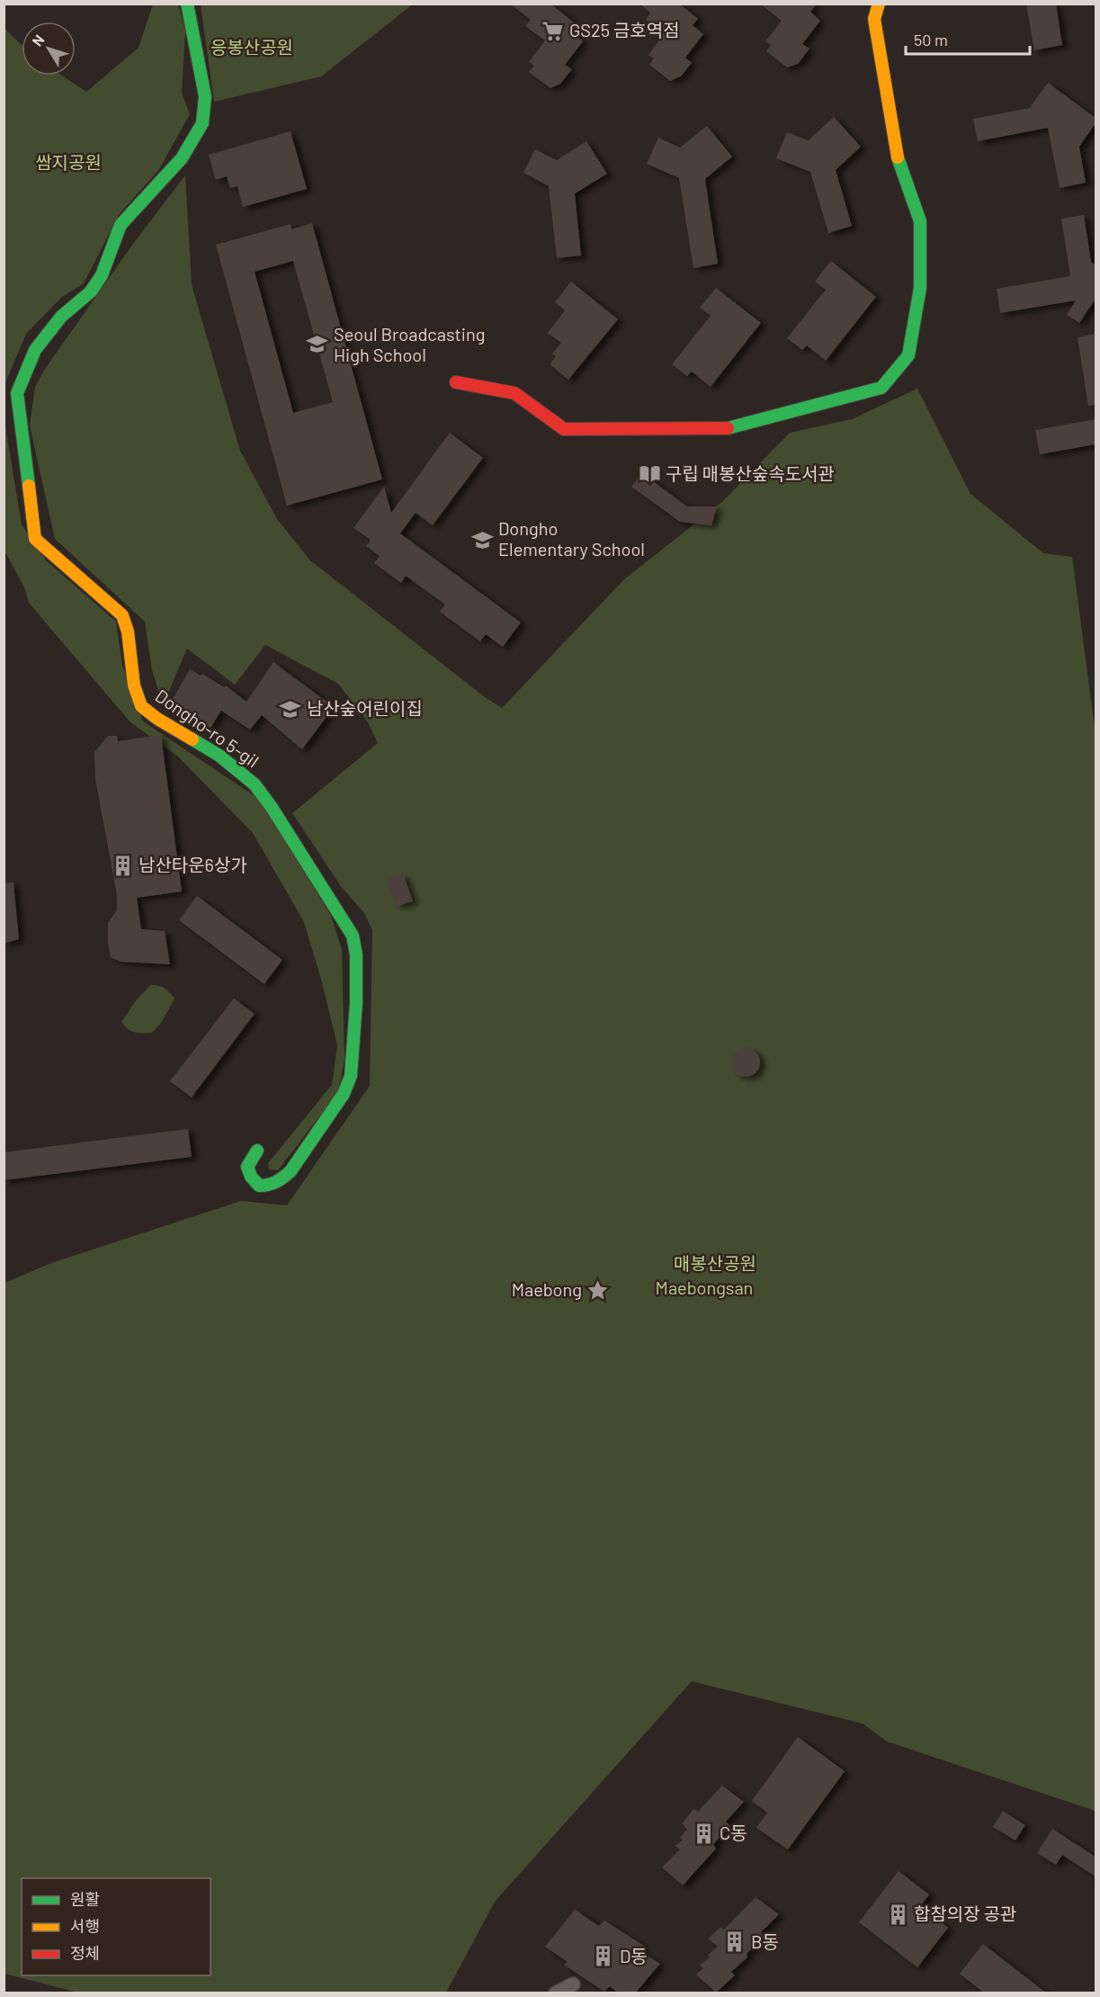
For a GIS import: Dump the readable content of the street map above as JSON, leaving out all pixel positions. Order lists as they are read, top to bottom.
{
  "streets": {
    "street": ["Dongho-ro 5-gil"]
  },
  "parks": [
    "응봉산공원",
    "쌈지공원",
    "매봉산공원",
    "Maebongsan"
  ],
  "places": {
    "supermarket": ["GS25 금호역점"],
    "school or university": ["Seoul Broadcasting High School", "Dongho Elementary School", "남산숲어린이집"],
    "library": ["구립 매봉산숲속도서관"],
    "building": [
      "남산타운6상가",
      "C동",
      "합참의장 공관",
      "B동",
      "D동"
    ],
    "place": ["Maebong"]
  },
  "legend": ["원활", "서행", "정체"],
  "scale_bar": "50 m",
  "north": "top left"
}
